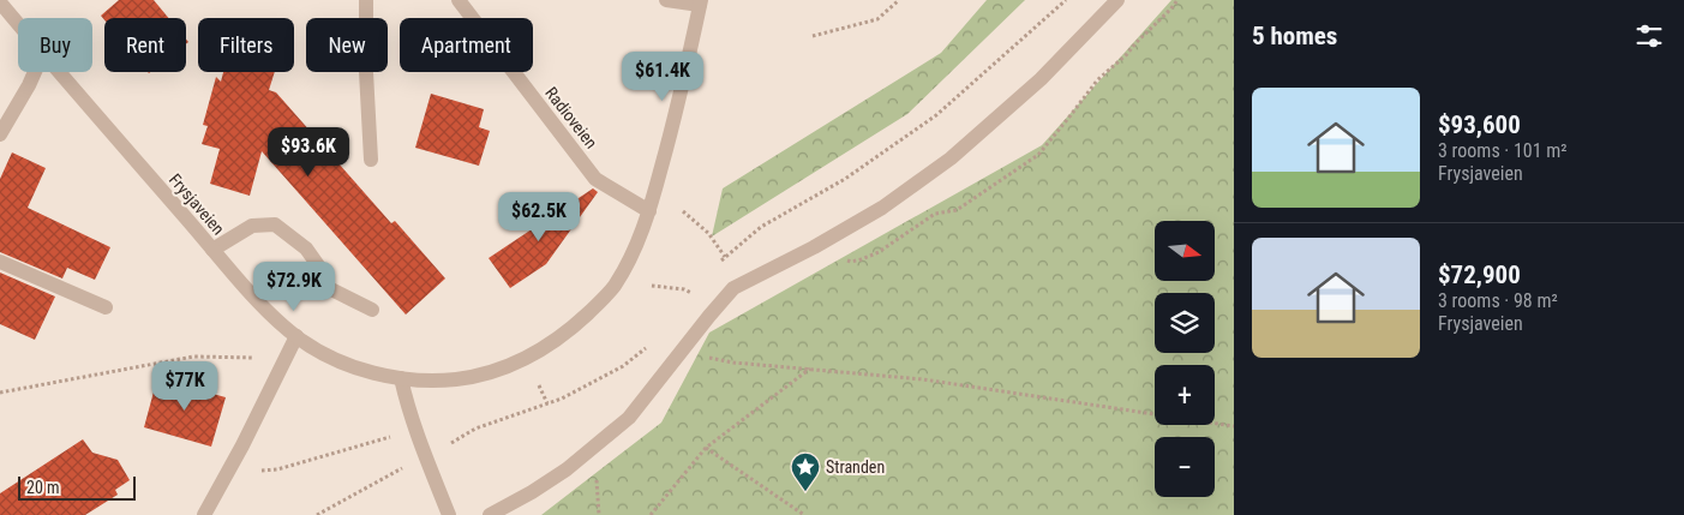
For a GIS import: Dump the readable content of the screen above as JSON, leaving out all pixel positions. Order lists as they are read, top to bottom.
{
  "streets": {
    "street": ["Radioveien", "Frysjaveien"]
  },
  "crossings": [
    ["Radioveien", "Frysjaveien"]
  ],
  "places": {
    "place": ["Stranden"]
  },
  "scale_bar": "20 m",
  "north": "right",
  "page": {
    "heading": "5 homes",
    "chip": [
      "Buy",
      "Rent",
      "Filters",
      "New",
      "Apartment"
    ],
    "price": [
      "$61.4K",
      "$93.6K",
      "$62.5K",
      "$72.9K",
      "$77K"
    ],
    "list": [
      {
        "name": "$93,600",
        "note": "3 rooms · 101 m² · Frysjaveien"
      },
      {
        "name": "$72,900",
        "note": "3 rooms · 98 m² · Frysjaveien"
      }
    ],
    "map_buttons": ["+", "−"],
    "scale": "20 m"
  }
}
